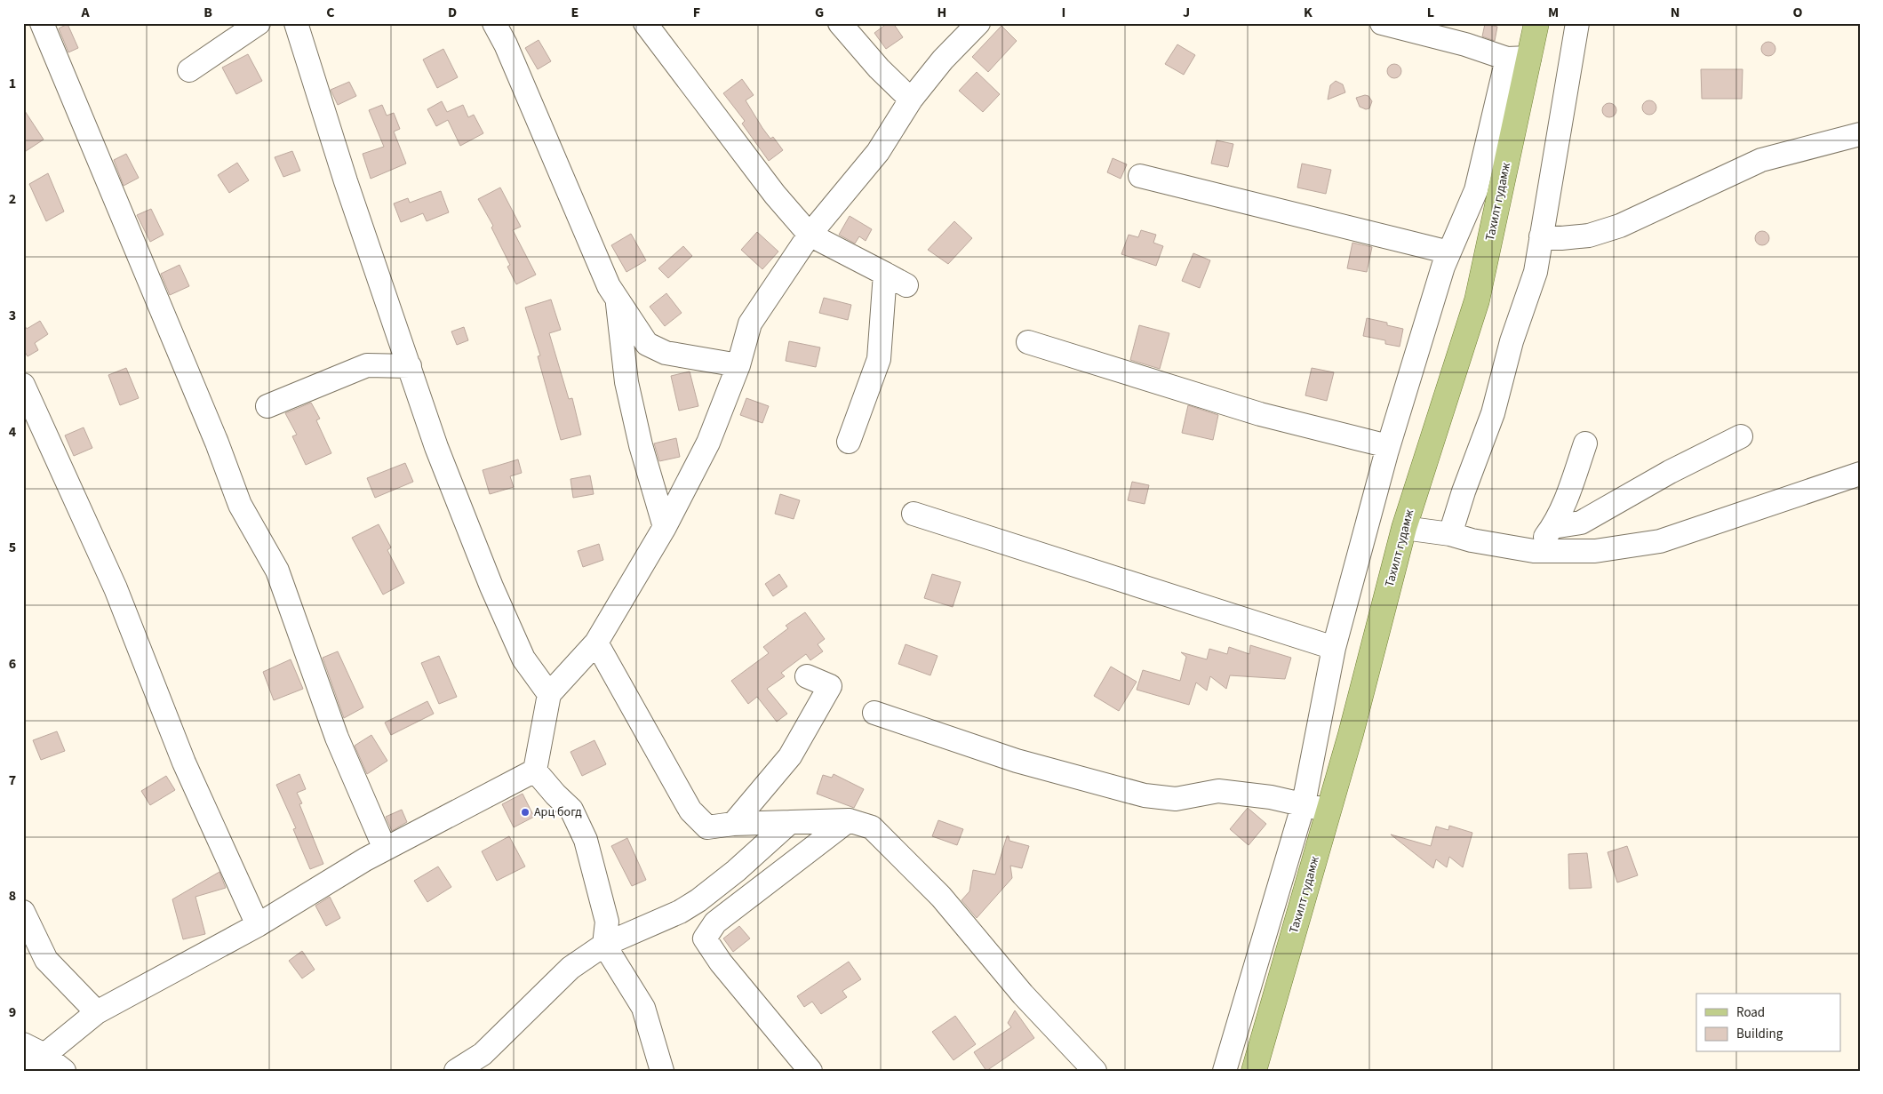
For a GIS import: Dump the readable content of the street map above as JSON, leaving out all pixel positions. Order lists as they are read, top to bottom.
{
  "streets": {
    "main road": ["Тахилт гудамж"]
  },
  "places": ["Арц богд"],
  "legend": ["Road", "Building"],
  "grid": {
    "columns": [
      "A",
      "B",
      "C",
      "D",
      "E",
      "F",
      "G",
      "H",
      "I",
      "J",
      "K",
      "L",
      "M",
      "N",
      "O"
    ],
    "rows": [
      "1",
      "2",
      "3",
      "4",
      "5",
      "6",
      "7",
      "8",
      "9"
    ]
  }
}
